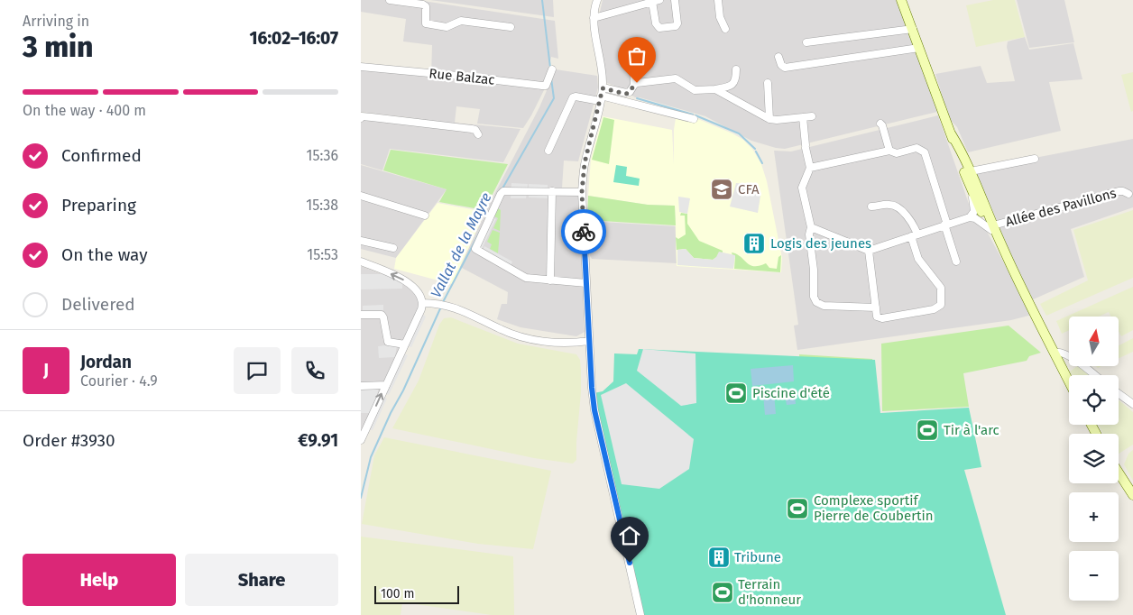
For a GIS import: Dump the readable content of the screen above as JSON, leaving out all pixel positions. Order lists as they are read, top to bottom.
{
  "streets": {
    "street": ["Rue Balzac", "Allée des Pavillons"]
  },
  "water": ["Vallat de la Mayre"],
  "places": {
    "school or university": ["CFA"],
    "building": ["Logis des jeunes", "Tribune"],
    "sports": [
      "Piscine d'été",
      "Tir à l'arc",
      "Complexe sportif Pierre de Coubertin",
      "Terrain d'honneur"
    ]
  },
  "scale_bar": "100 m",
  "north": "top",
  "page": {
    "heading": ["3 min", "Arriving in", "16:02–16:07"],
    "panel": [
      "Jordan",
      "Courier · 4.9",
      "Order #3930",
      "€9.91"
    ],
    "bar": "On the way · 400 m",
    "list": [
      ["Confirmed", "15:36"],
      ["Preparing", "15:38"],
      ["On the way", "15:53"],
      "Delivered"
    ],
    "map_buttons": ["+", "−"],
    "round": "J",
    "buttons": ["Help", "Share"],
    "scale": "100 m"
  }
}
